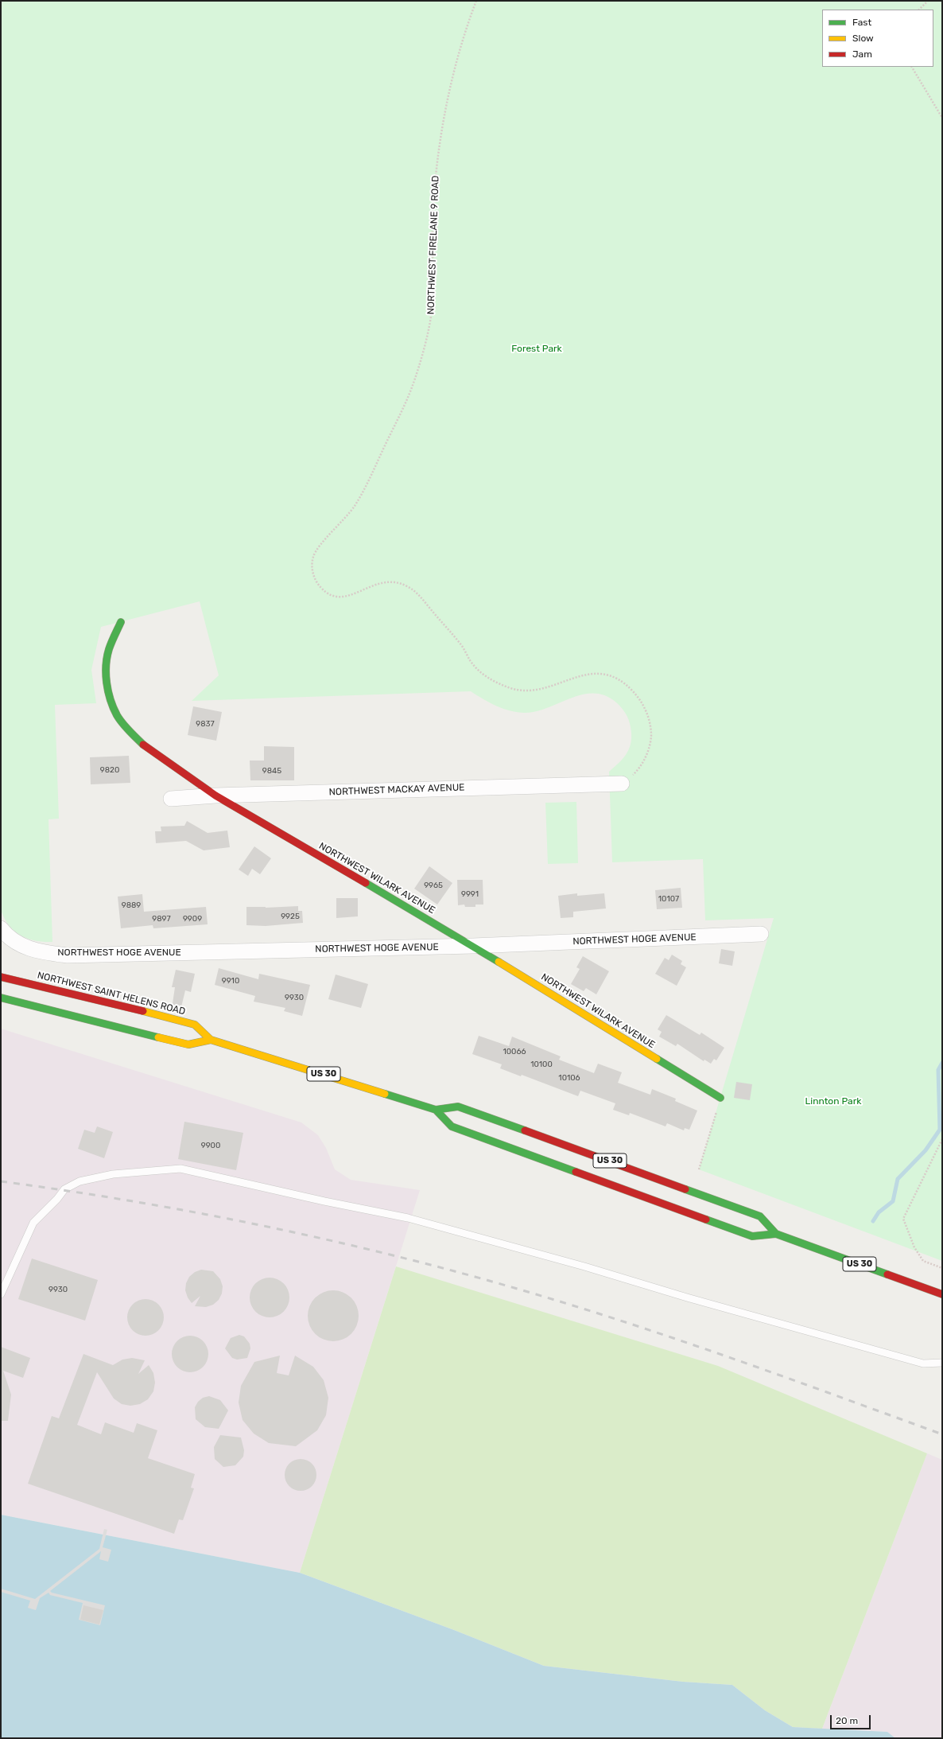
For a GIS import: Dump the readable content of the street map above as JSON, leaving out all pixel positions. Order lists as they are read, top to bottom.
{
  "streets": {
    "main road": ["NORTHWEST WILARK AVENUE", "NORTHWEST SAINT HELENS ROAD", "US 30"],
    "street": ["NORTHWEST MACKAY AVENUE", "NORTHWEST HOGE AVENUE"],
    "path": ["NORTHWEST FIRELANE 9 ROAD"]
  },
  "crossings": [
    ["NORTHWEST FIRELANE 9 ROAD", "NORTHWEST MACKAY AVENUE"],
    ["NORTHWEST MACKAY AVENUE", "NORTHWEST WILARK AVENUE"],
    ["NORTHWEST WILARK AVENUE", "NORTHWEST HOGE AVENUE"]
  ],
  "parks": ["Forest Park", "Linnton Park"],
  "house_numbers": [
    "9837",
    "9820",
    "9845",
    "9965",
    "9991",
    "10107",
    "9889",
    "9925",
    "9897",
    "9909",
    "9910",
    "9930",
    "10066",
    "10100",
    "10106",
    "9900",
    "9930"
  ],
  "legend": ["Fast", "Slow", "Jam"],
  "scale_bar": "20 m"
}
